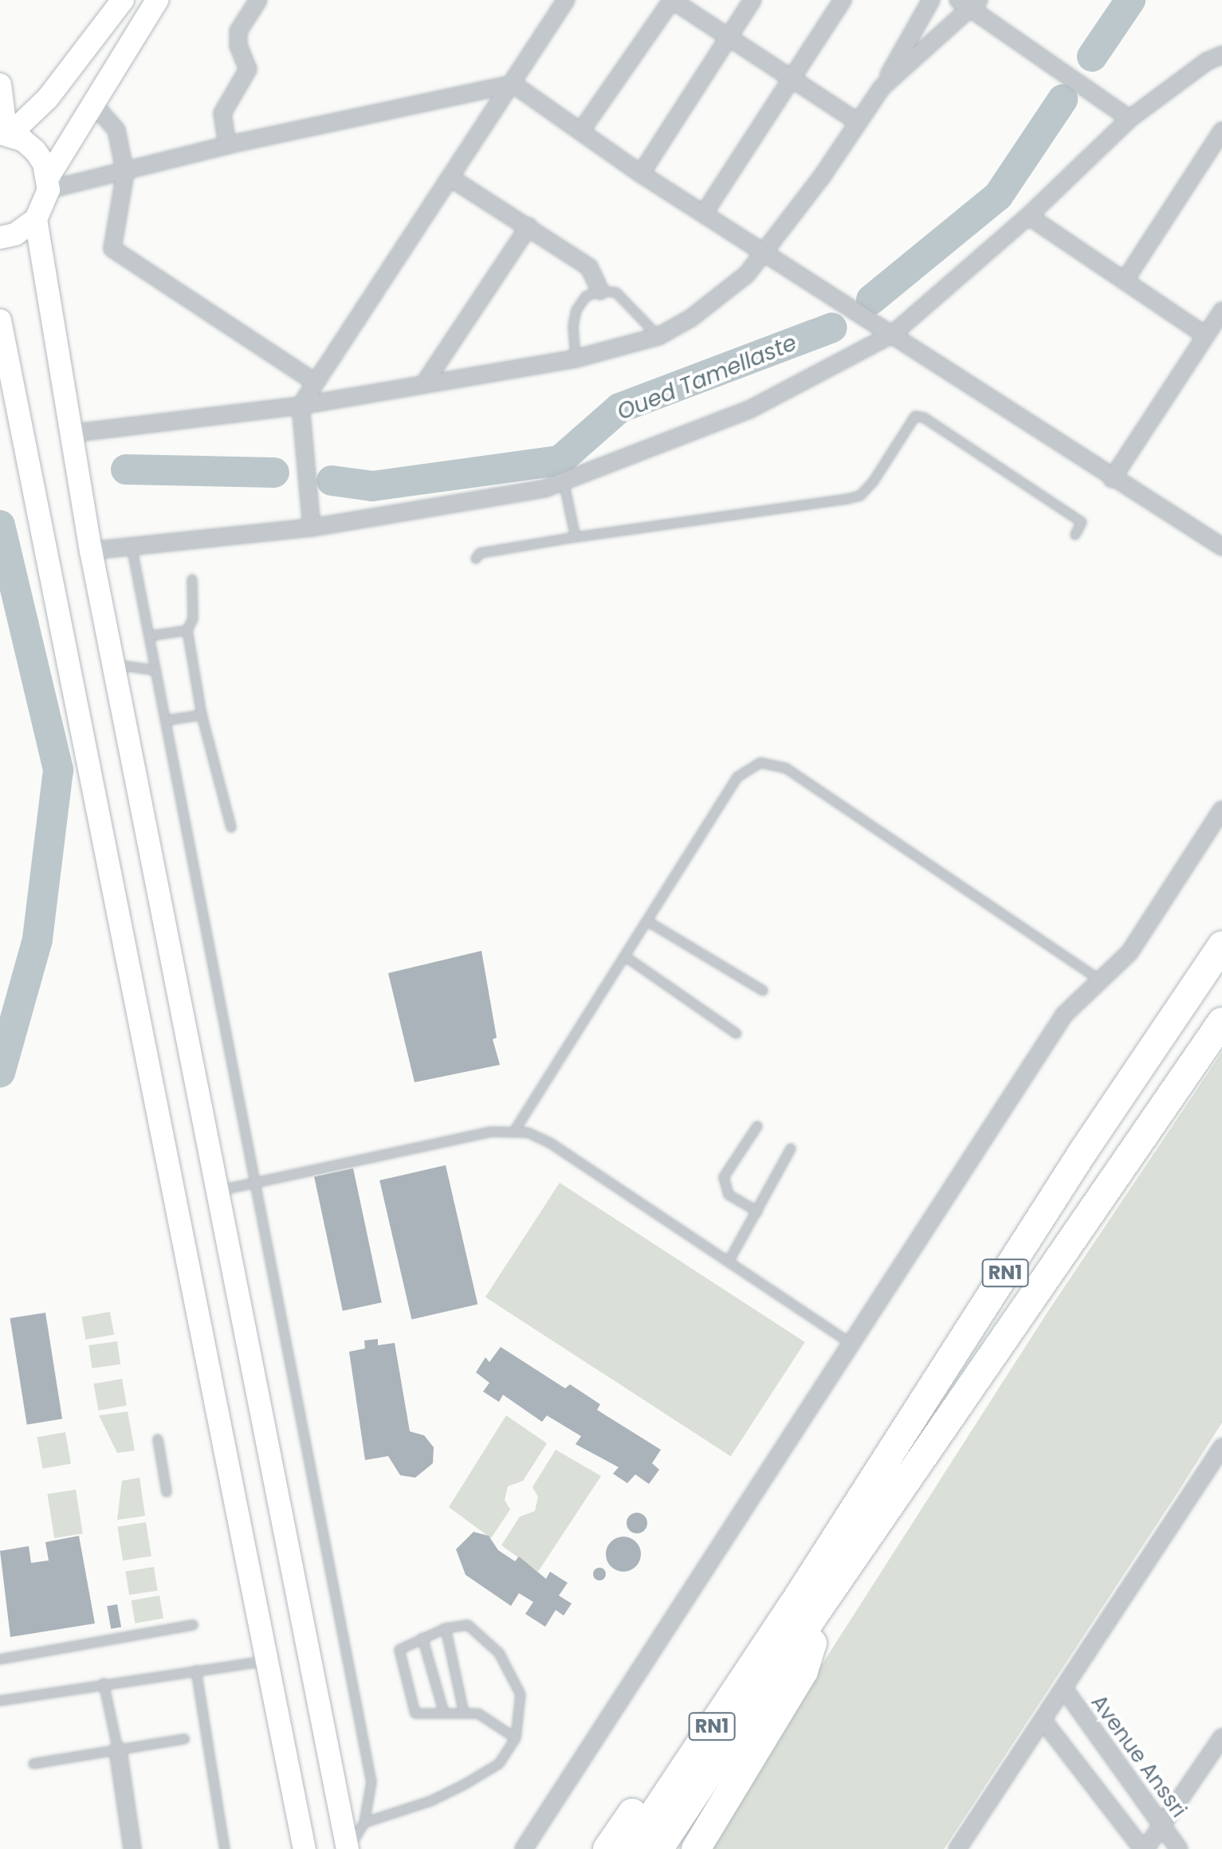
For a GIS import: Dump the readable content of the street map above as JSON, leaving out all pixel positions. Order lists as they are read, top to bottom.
{
  "streets": {
    "highway": ["RN1"],
    "street": ["Avenue Anssri"]
  },
  "water": ["Oued Tamellaste"]
}
